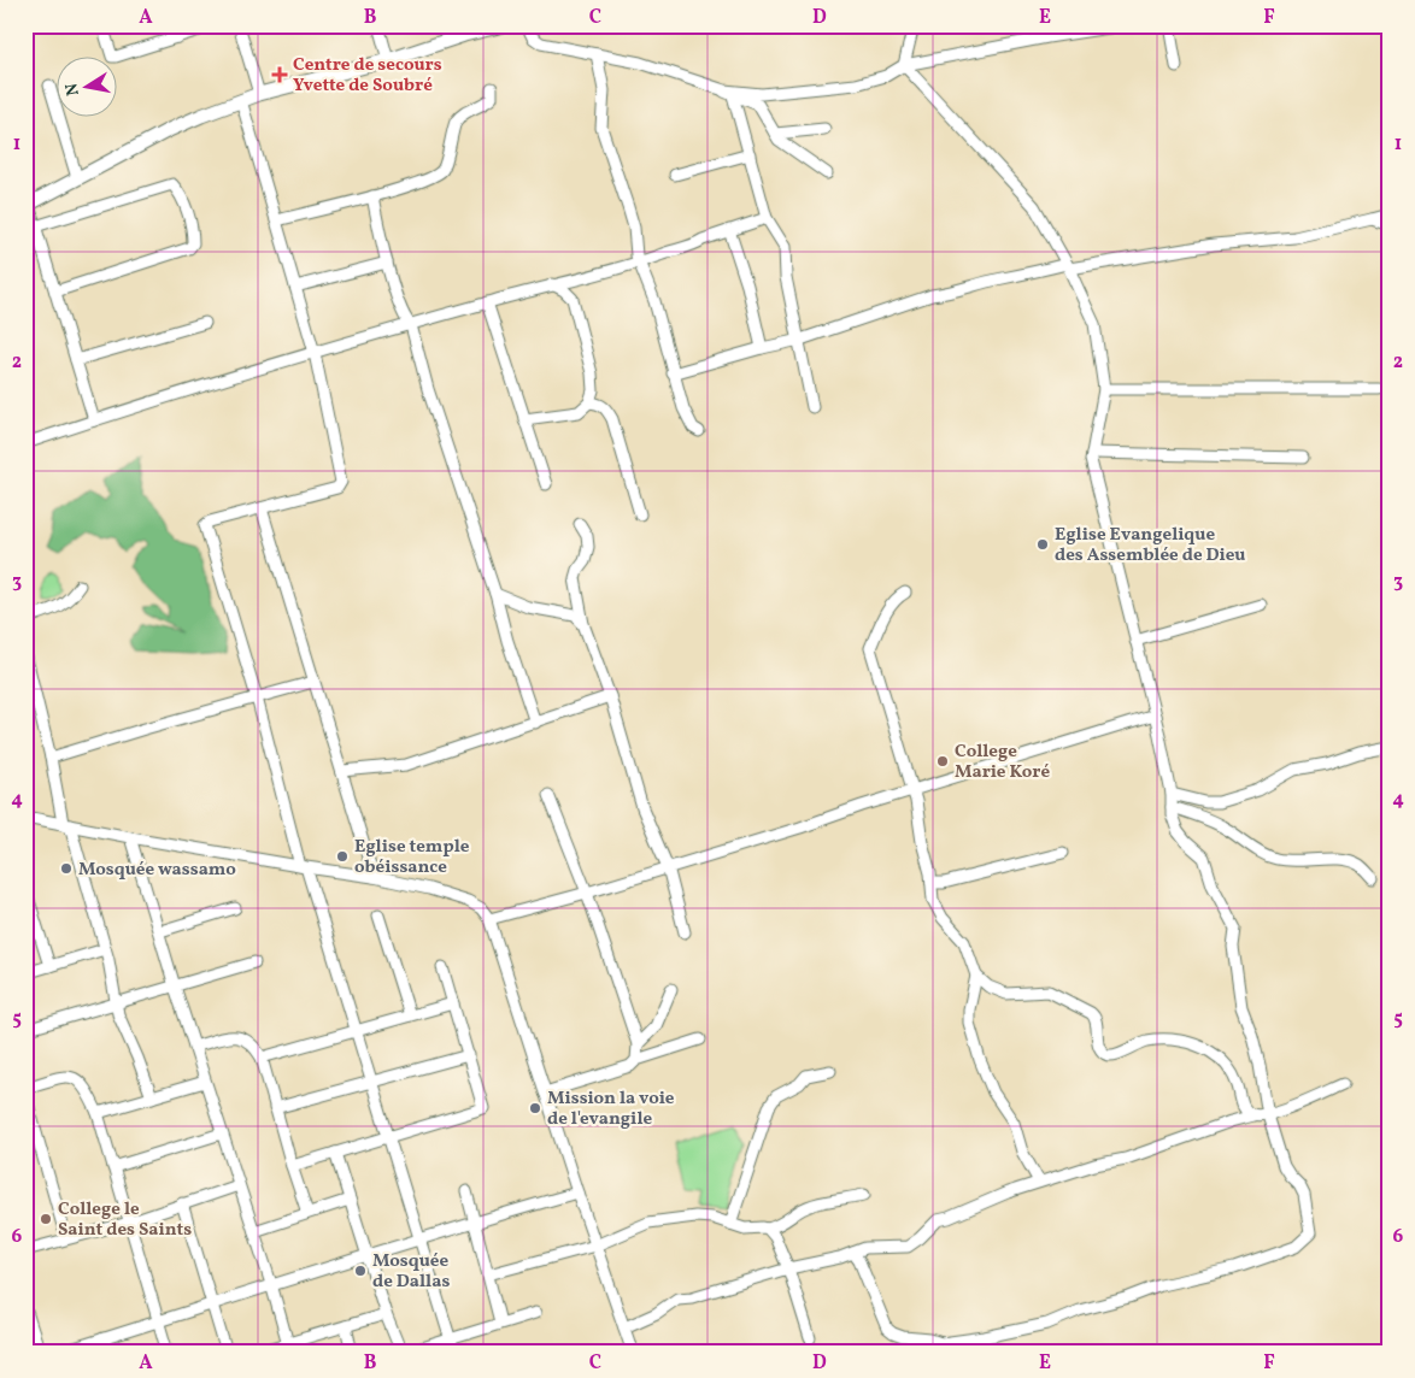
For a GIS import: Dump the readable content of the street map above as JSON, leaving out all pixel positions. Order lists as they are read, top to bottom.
{
  "places": {
    "health": ["Centre de secours Yvette de Soubré"],
    "other": [
      "Eglise Evangelique des Assemblée de Dieu",
      "College Marie Koré",
      "Eglise temple obéissance",
      "Mosquée wassamo",
      "Mission la voie de l'evangile",
      "College le Saint des Saints",
      "Mosquée de Dallas"
    ]
  },
  "north": "left",
  "grid": {
    "columns": [
      "A",
      "B",
      "C",
      "D",
      "E",
      "F"
    ],
    "rows": [
      "1",
      "2",
      "3",
      "4",
      "5",
      "6"
    ]
  }
}
